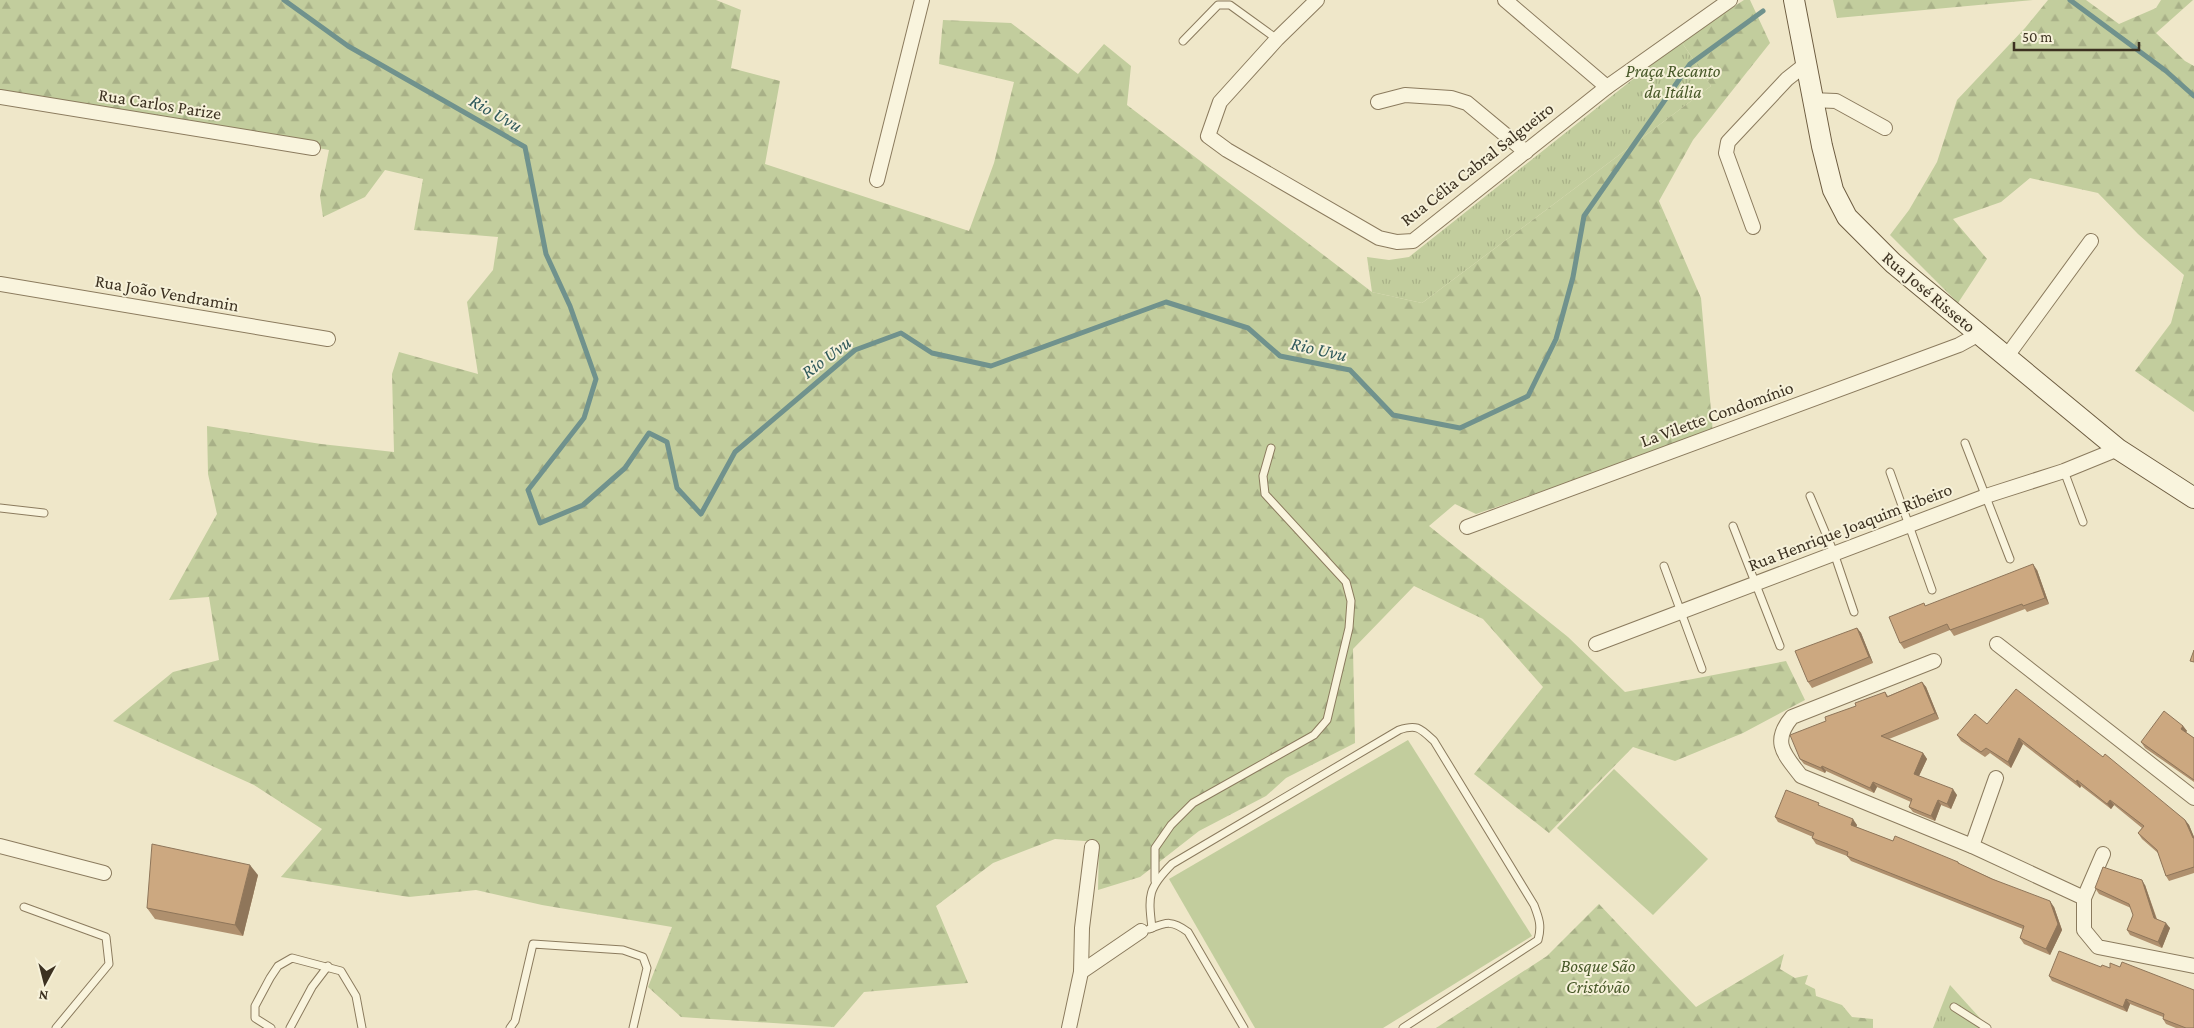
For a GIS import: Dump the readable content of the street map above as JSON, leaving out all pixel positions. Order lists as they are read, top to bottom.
{
  "streets": {
    "main road": ["Rua José Risseto"],
    "street": [
      "Rua Carlos Parize",
      "Rua Célia Cabral Salgueiro",
      "Rua João Vendramin",
      "La Vilette Condomínio",
      "Rua Henrique Joaquim Ribeiro"
    ]
  },
  "crossings": [
    ["Rua José Risseto", "La Vilette Condomínio"],
    ["Rua José Risseto", "Rua Henrique Joaquim Ribeiro"]
  ],
  "water": ["Rio Uvu"],
  "parks": ["Praça Recanto da Itália", "Bosque São Cristóvão"],
  "scale_bar": "50 m",
  "north": "bottom"
}
